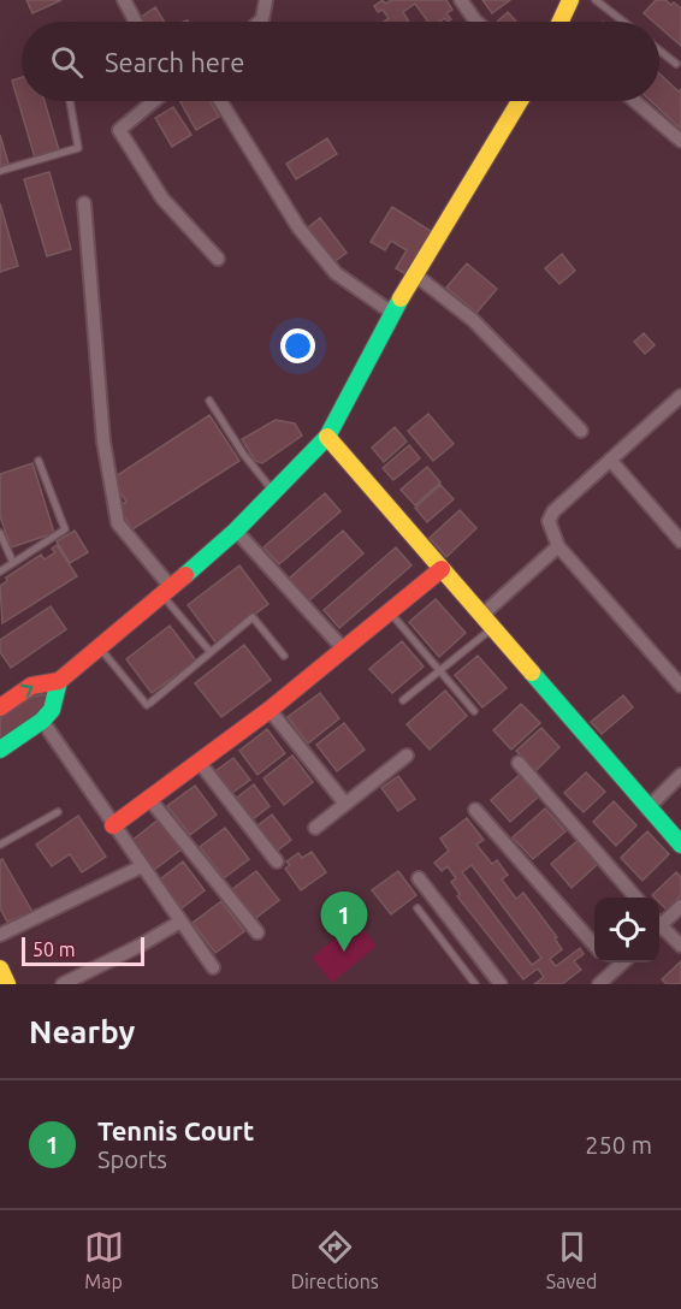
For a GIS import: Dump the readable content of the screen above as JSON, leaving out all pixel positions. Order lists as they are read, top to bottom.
{
  "scale_bar": "50 m",
  "page": {
    "search": "Search here",
    "pins": "1",
    "scale": "50 m",
    "heading": "Nearby",
    "list": [
      {
        "mark": "1",
        "name": "Tennis Court",
        "note": "Sports",
        "value": "250 m"
      }
    ],
    "nav": ["Map", "Directions", "Saved"]
  }
}
